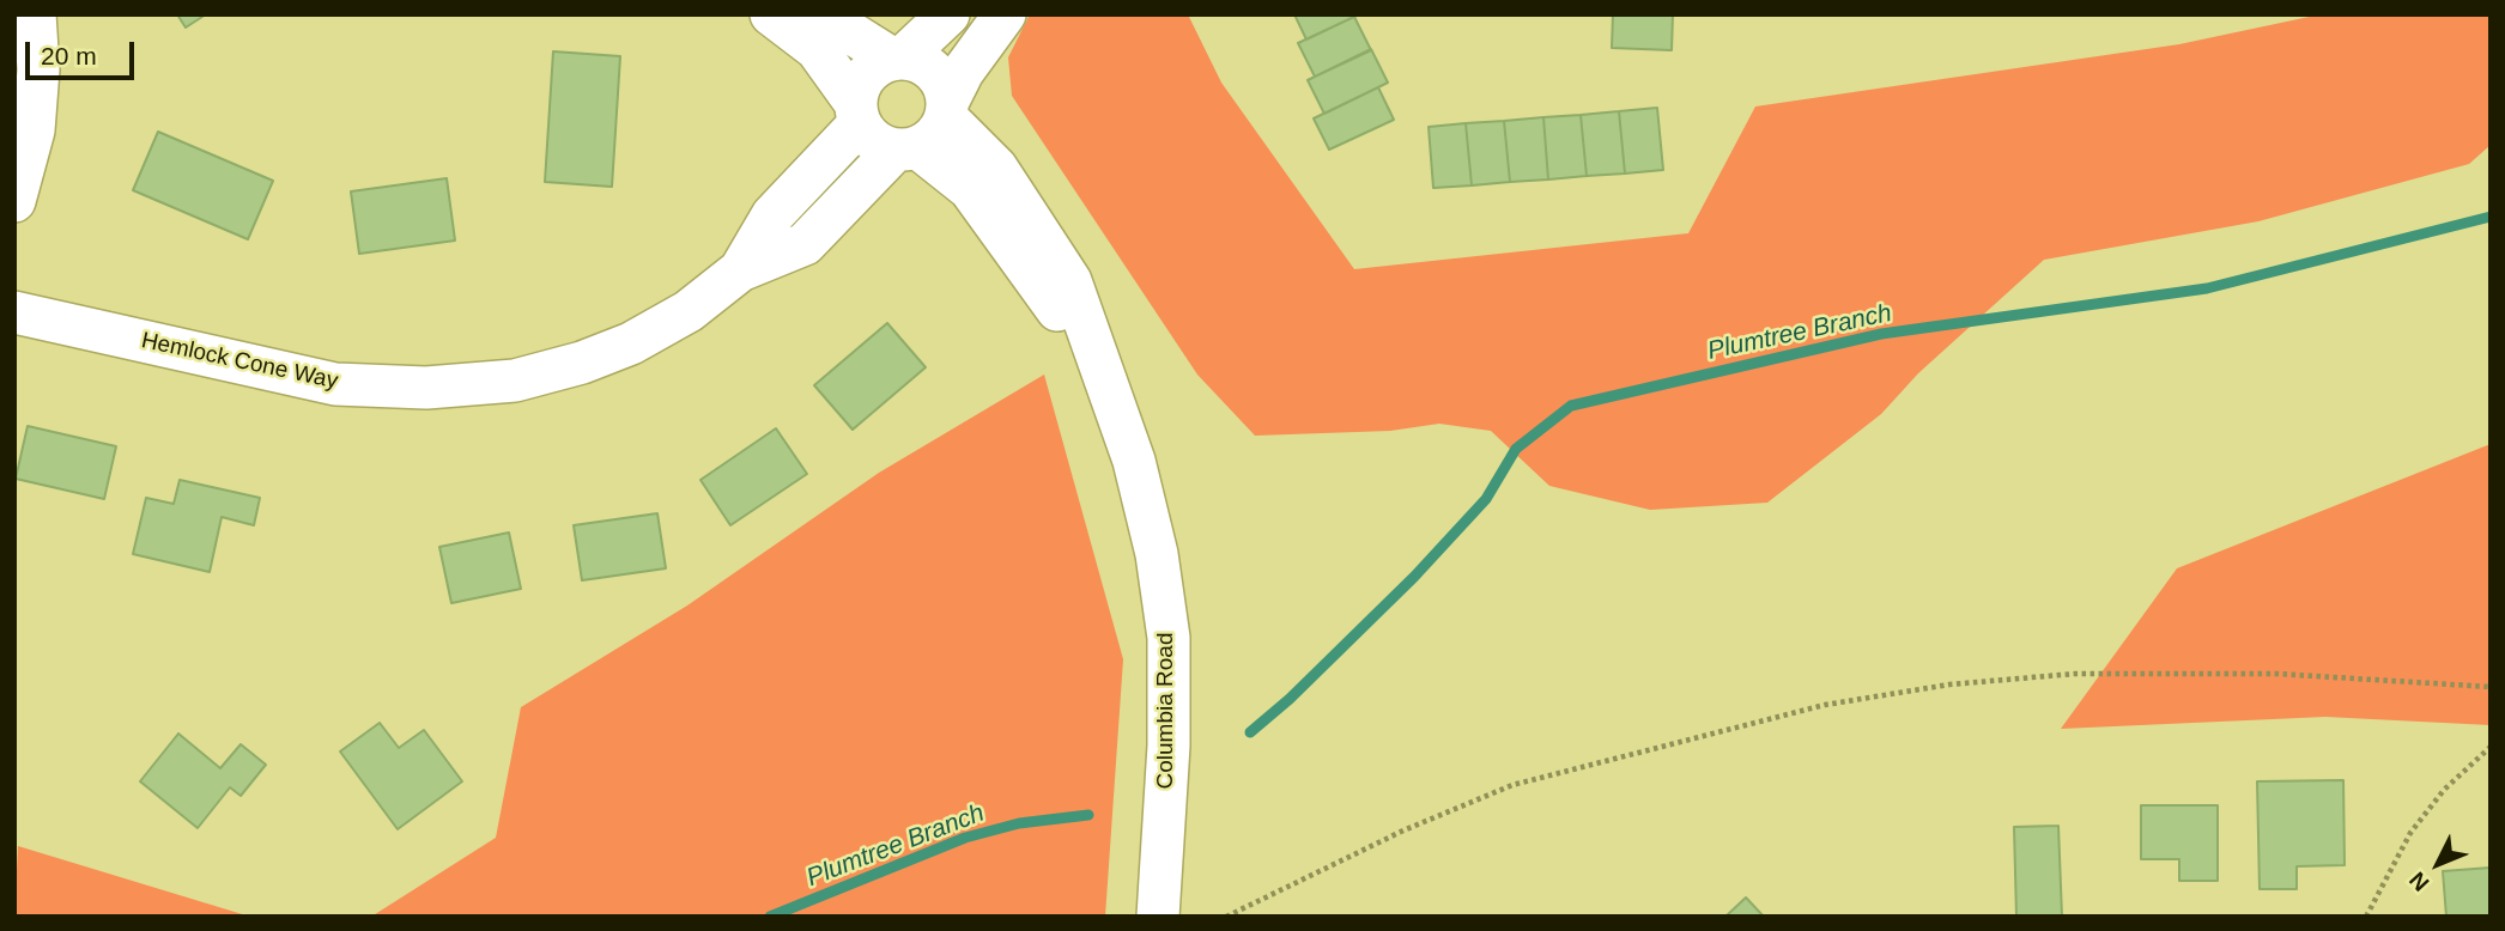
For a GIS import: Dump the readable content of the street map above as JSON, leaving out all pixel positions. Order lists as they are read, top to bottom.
{
  "streets": {
    "street": ["Hemlock Cone Way", "Columbia Road"]
  },
  "crossings": [
    ["Hemlock Cone Way", "Columbia Road"]
  ],
  "water": ["Plumtree Branch"],
  "scale_bar": "20 m",
  "north": "bottom left"
}
